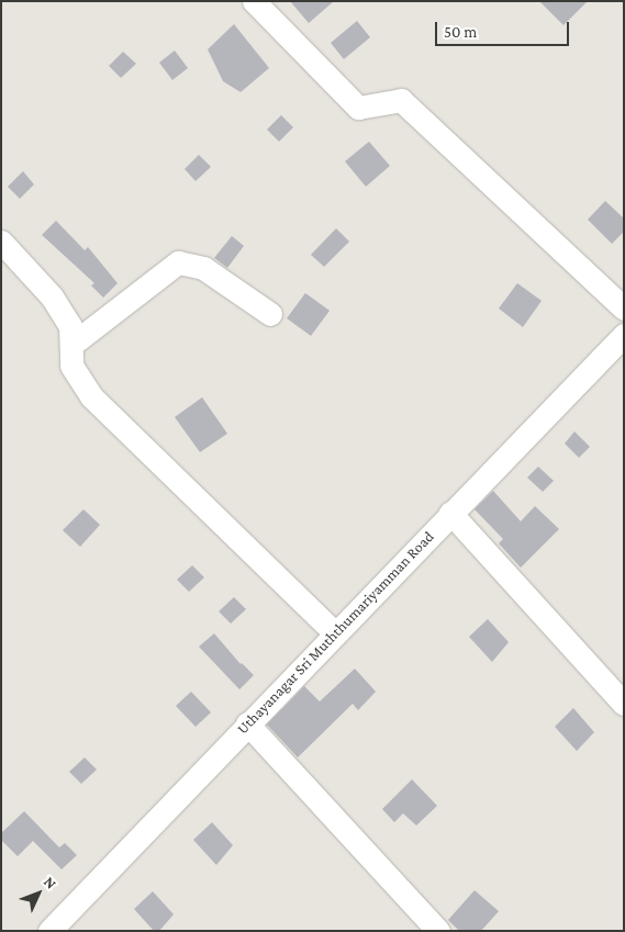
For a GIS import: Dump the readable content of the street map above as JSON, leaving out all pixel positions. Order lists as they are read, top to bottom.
{
  "streets": {
    "street": ["Uthayanagar Sri Muththumariyamman Road"]
  },
  "scale_bar": "50 m",
  "north": "top right"
}
